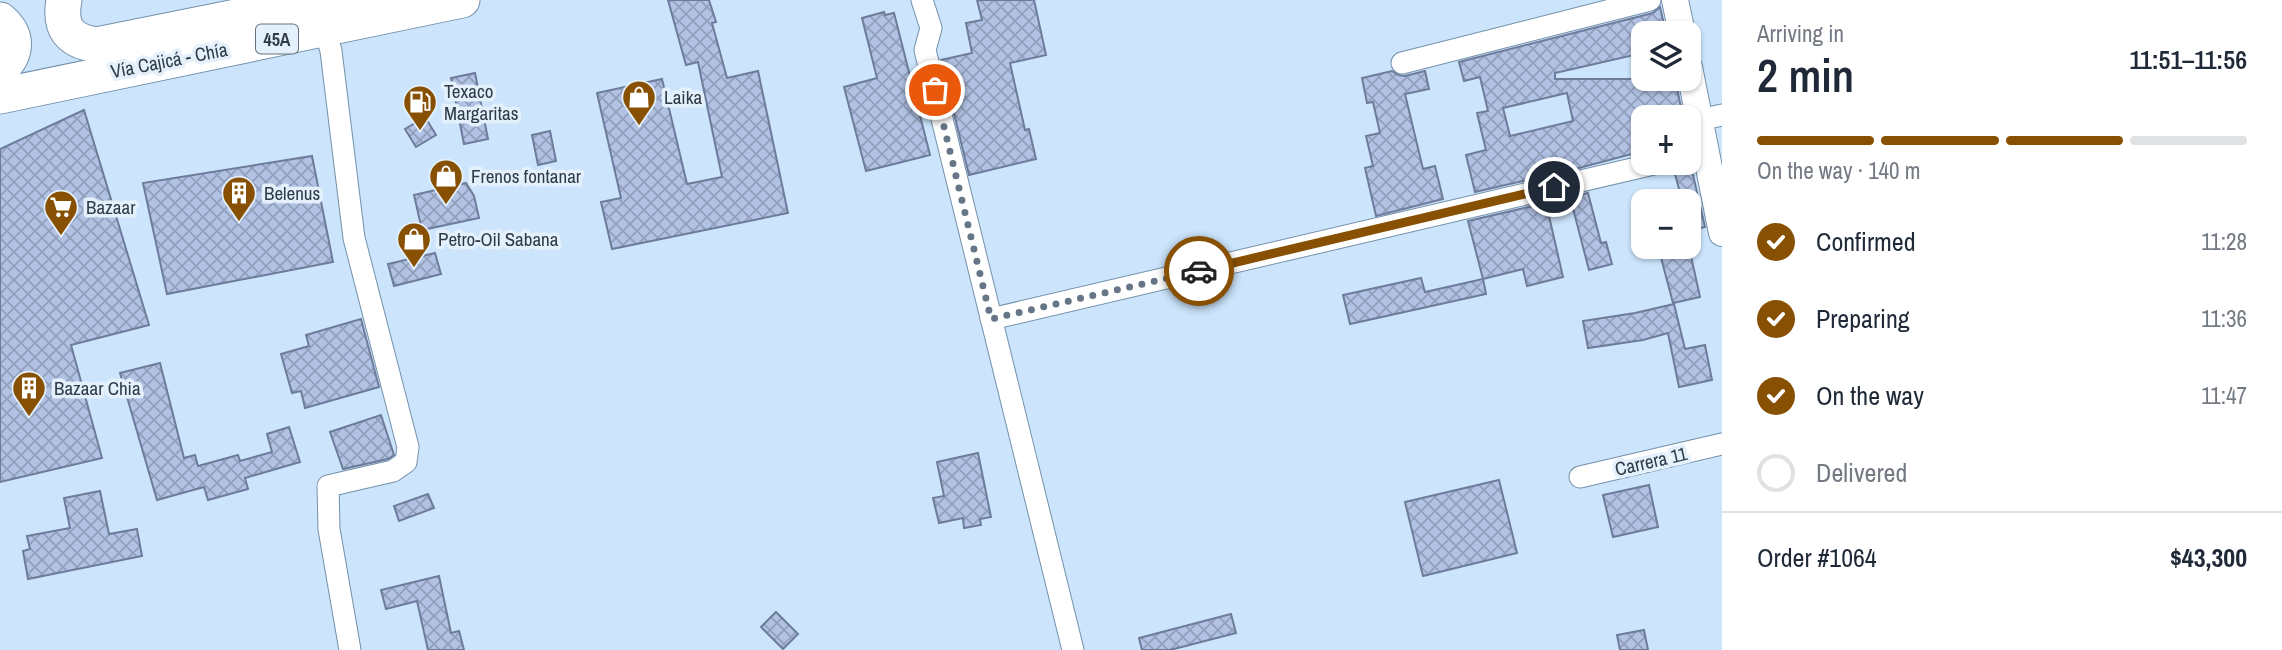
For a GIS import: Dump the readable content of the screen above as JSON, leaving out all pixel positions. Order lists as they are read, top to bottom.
{
  "streets": {
    "highway": ["45A", "Vía Cajicá - Chía"],
    "street": ["Carrera 11"]
  },
  "places": {
    "shop": ["Laika", "Frenos fontanar", "Petro-Oil Sabana"],
    "fuel station": ["Texaco Margaritas"],
    "building": ["Belenus", "Bazaar Chia"],
    "supermarket": ["Bazaar"]
  },
  "page": {
    "heading": ["2 min", "Arriving in", "11:51–11:56"],
    "panel": ["Order #1064", "$43,300"],
    "map_buttons": ["+", "−"],
    "bar": "On the way · 140 m",
    "list": [
      ["Confirmed", "11:28"],
      ["Preparing", "11:36"],
      ["On the way", "11:47"],
      "Delivered"
    ]
  }
}
